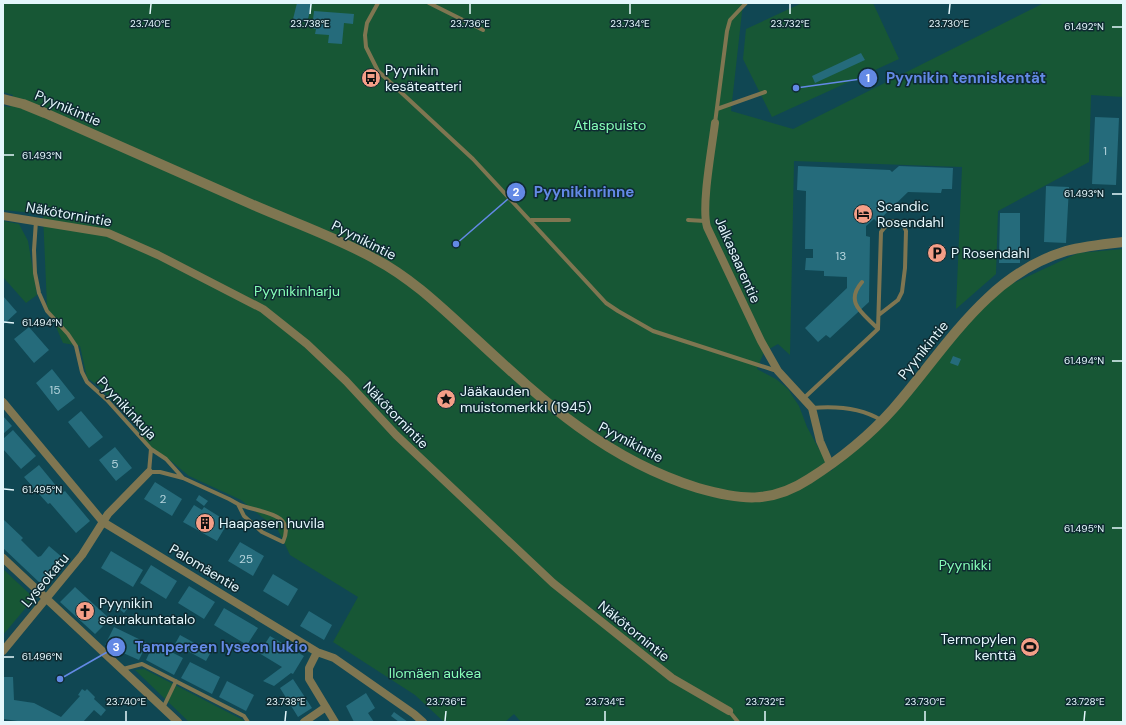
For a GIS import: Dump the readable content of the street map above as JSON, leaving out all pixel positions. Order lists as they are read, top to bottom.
{
  "streets": {
    "street": [
      "Pyynikintie",
      "Näkötornintie",
      "Jalkasaarentie",
      "Palomäentie",
      "Lyseokatu"
    ],
    "lane": ["Pyynikinkuja"]
  },
  "crossings": [
    ["Pyynikintie", "Jalkasaarentie"],
    ["Näkötornintie", "Pyynikinkuja"],
    ["Palomäentie", "Lyseokatu"]
  ],
  "parks": [
    "Atlaspuisto",
    "Pyynikinharju",
    "Pyynikki",
    "Ilomäen aukea"
  ],
  "places": {
    "bus stop": ["Pyynikin kesäteatteri"],
    "other": ["Pyynikin tenniskentät", "Pyynikinrinne", "Tampereen lyseon lukio"],
    "hotel": ["Scandic Rosendahl"],
    "parking": ["P Rosendahl"],
    "place": ["Jääkauden muistomerkki (1945)"],
    "building": ["Haapasen huvila"],
    "church": ["Pyynikin seurakuntatalo"],
    "sports": ["Termopylen kenttä"]
  },
  "house_numbers": [
    "1",
    "13",
    "15",
    "5",
    "2",
    "25"
  ],
  "coordinates": [
    "23.740°E",
    "23.738°E",
    "23.736°E",
    "23.734°E",
    "23.732°E",
    "23.730°E",
    "61.492°N",
    "61.493°N",
    "61.494°N",
    "61.495°N",
    "61.496°N",
    "23.728°E"
  ]
}
